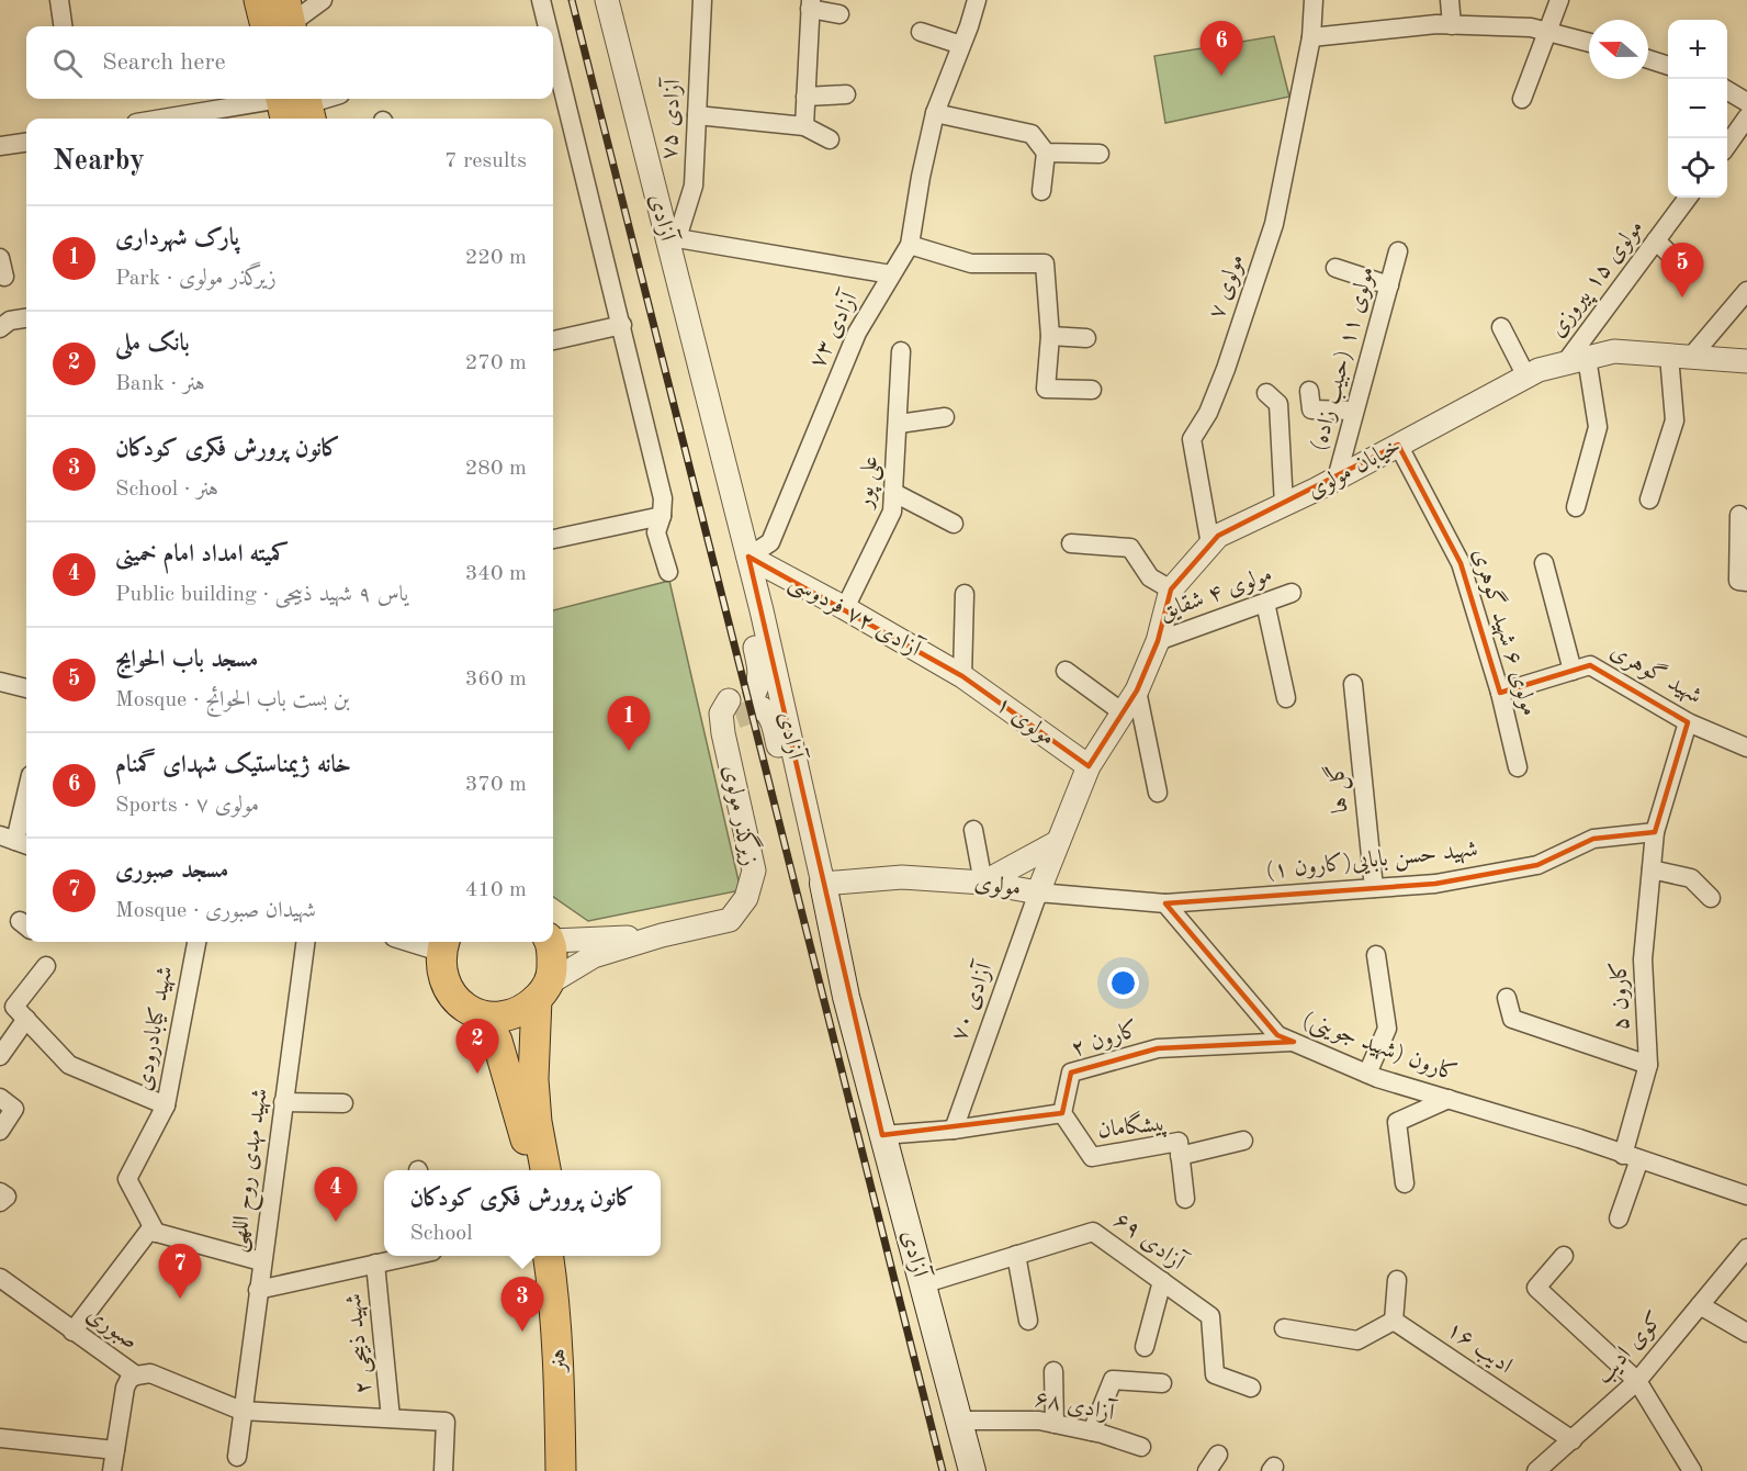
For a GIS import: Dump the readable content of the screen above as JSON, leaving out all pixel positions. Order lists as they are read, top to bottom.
{
  "streets": {
    "main road": ["آزادی", "هنر"],
    "street": [
      "آزادی ۷۵",
      "مولوی ۱۵ پیروزی",
      "مولوی ۷",
      "آزادی ۷۳",
      "مولوی ۱۱ (حبیب زاده)",
      "خیابان مولوی",
      "علی پور",
      "مولوی ۴ شقایق",
      "آزادی ۷۲ فردوسی",
      "مولوی ۶ شهید گوهری",
      "شهید گوهری",
      "مولوی ۱",
      "گل ها",
      "زیرگذر مولوی",
      "شهید حسن بابایی(کارون ۱)",
      "مولوی",
      "کارون ۵",
      "آزادی ۷۰",
      "شهید کیابادرودی",
      "کارون ۲",
      "کارون (شهید جوینی)",
      "پیشگامان",
      "شهید مهدی روح اللهی",
      "آزادی ۶۹",
      "صبوری",
      "شهید ذبیحی ۲",
      "ادیب ۱۶",
      "کوی ادیب",
      "آزادی ۶۸"
    ]
  },
  "crossings": [
    ["آزادی ۷۵", "آزادی"],
    ["آزادی", "آزادی ۷۳"],
    ["آزادی", "آزادی ۷۲ فردوسی"],
    ["آزادی", "مولوی"],
    ["آزادی", "آزادی ۶۹"],
    ["آزادی", "آزادی ۶۸"],
    ["مولوی ۱۵ پیروزی", "خیابان مولوی"],
    ["مولوی ۷", "خیابان مولوی"],
    ["آزادی ۷۳", "آزادی ۷۲ فردوسی"],
    ["مولوی ۱۱ (حبیب زاده)", "خیابان مولوی"],
    ["خیابان مولوی", "مولوی ۴ شقایق"],
    ["خیابان مولوی", "مولوی ۶ شهید گوهری"],
    ["خیابان مولوی", "مولوی ۱"],
    ["خیابان مولوی", "مولوی"],
    ["علی پور", "آزادی ۷۲ فردوسی"],
    ["آزادی ۷۲ فردوسی", "مولوی ۱"],
    ["مولوی ۶ شهید گوهری", "شهید گوهری"],
    ["شهید گوهری", "کارون ۵"],
    ["مولوی ۱", "مولوی"],
    ["گل ها", "شهید حسن بابایی(کارون ۱)"],
    ["شهید حسن بابایی(کارون ۱)", "کارون ۵"],
    ["شهید حسن بابایی(کارون ۱)", "کارون (شهید جوینی)"],
    ["مولوی", "آزادی ۷۰"],
    ["کارون ۵", "کارون (شهید جوینی)"],
    ["کارون ۲", "کارون (شهید جوینی)"],
    ["کارون ۲", "پیشگامان"],
    ["شهید مهدی روح اللهی", "صبوری"],
    ["صبوری", "شهید ذبیحی ۲"],
    ["ادیب ۱۶", "کوی ادیب"]
  ],
  "north": "left",
  "page": {
    "map_buttons": ["+", "−"],
    "pins": [
      "6",
      "5",
      "1",
      "2",
      "4",
      "7",
      "3"
    ],
    "search": "Search here",
    "heading": ["Nearby", "7 results"],
    "list": [
      {
        "mark": "1",
        "name": "پارک شهرداری",
        "note": "Park · زیرگذر مولوی",
        "value": "220 m"
      },
      {
        "mark": "2",
        "name": "بانک ملی",
        "note": "Bank · هنر",
        "value": "270 m"
      },
      {
        "mark": "3",
        "name": "کانون پرورش فکری کودکان",
        "note": "School · هنر",
        "value": "280 m"
      },
      {
        "mark": "4",
        "name": "کمیته امداد امام خمینی",
        "note": "Public building · یاس ۹ شهید ذبیحی",
        "value": "340 m"
      },
      {
        "mark": "5",
        "name": "مسجد باب الحوایج",
        "note": "Mosque · بن بست باب الحوائج",
        "value": "360 m"
      },
      {
        "mark": "6",
        "name": "خانه ژیمناستیک شهدای گمنام",
        "note": "Sports · مولوی ۷",
        "value": "370 m"
      },
      {
        "mark": "7",
        "name": "مسجد صبوری",
        "note": "Mosque · شهیدان صبوری",
        "value": "410 m"
      }
    ],
    "popup": ["کانون پرورش فکری کودکان", "School"]
  }
}
